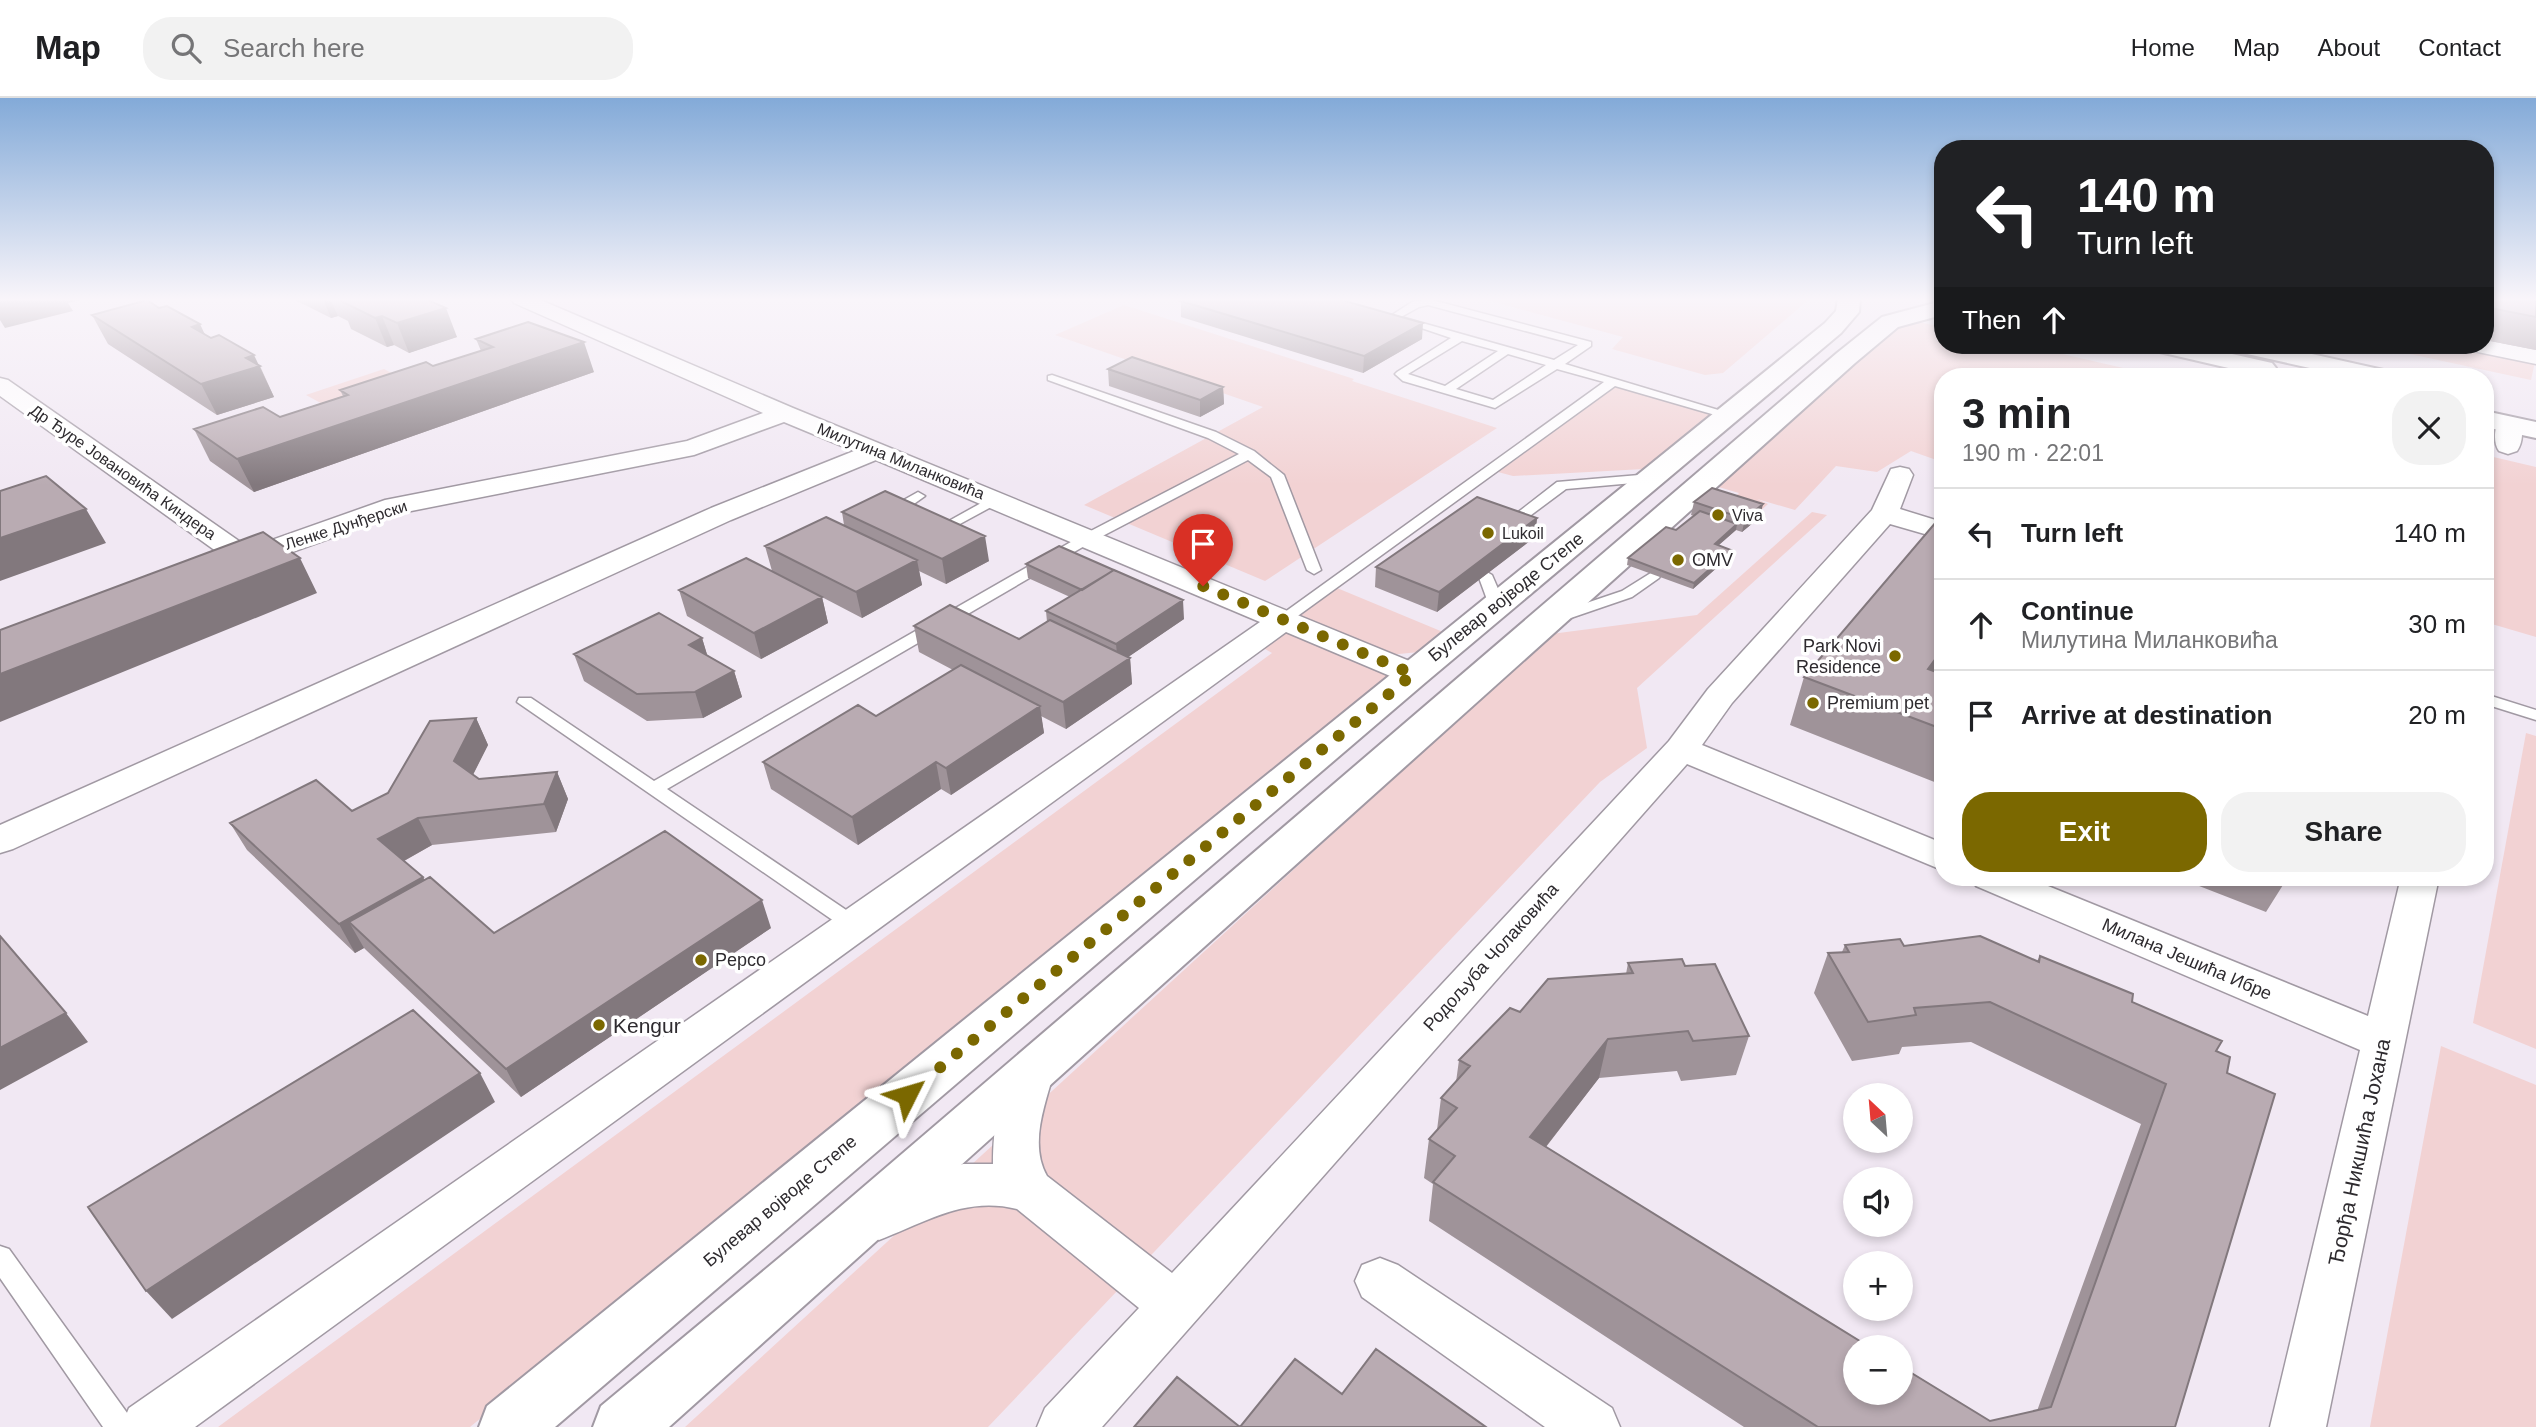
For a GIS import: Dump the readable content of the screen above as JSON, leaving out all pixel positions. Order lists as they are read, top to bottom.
{
  "streets": {
    "main road": ["Булевар војводе Степе"],
    "street": [
      "Милутина Миланковића",
      "Др Ђуре Јовановића Киндера",
      "Ленке Дунђерски",
      "Родољуба Чолаковића",
      "Милана Јешића Ибре",
      "Ђорђа Никшића Јохана"
    ]
  },
  "crossings": [
    ["Милутина Миланковића", "Ленке Дунђерски"],
    ["Милутина Миланковића", "Булевар војводе Степе"],
    ["Др Ђуре Јовановића Киндера", "Ленке Дунђерски"],
    ["Милана Јешића Ибре", "Ђорђа Никшића Јохана"]
  ],
  "places": [
    "Viva",
    "Lukoil",
    "OMV",
    "Park Novi Residence",
    "Premium pet",
    "Pepco",
    "Kengur"
  ],
  "north": "top left",
  "page": {
    "header": "Map",
    "search": "Search here",
    "nav": [
      "Home",
      "Map",
      "About",
      "Contact"
    ],
    "turn": ["140 m", "Turn left"],
    "then": "Then",
    "heading": ["3 min", "190 m · 22:01"],
    "list": [
      {
        "name": "Turn left",
        "value": "140 m"
      },
      {
        "name": "Continue",
        "note": "Милутина Миланковића",
        "value": "30 m"
      },
      {
        "name": "Arrive at destination",
        "value": "20 m"
      }
    ],
    "buttons": ["Exit", "Share"],
    "map_buttons": ["+", "−"]
  }
}
